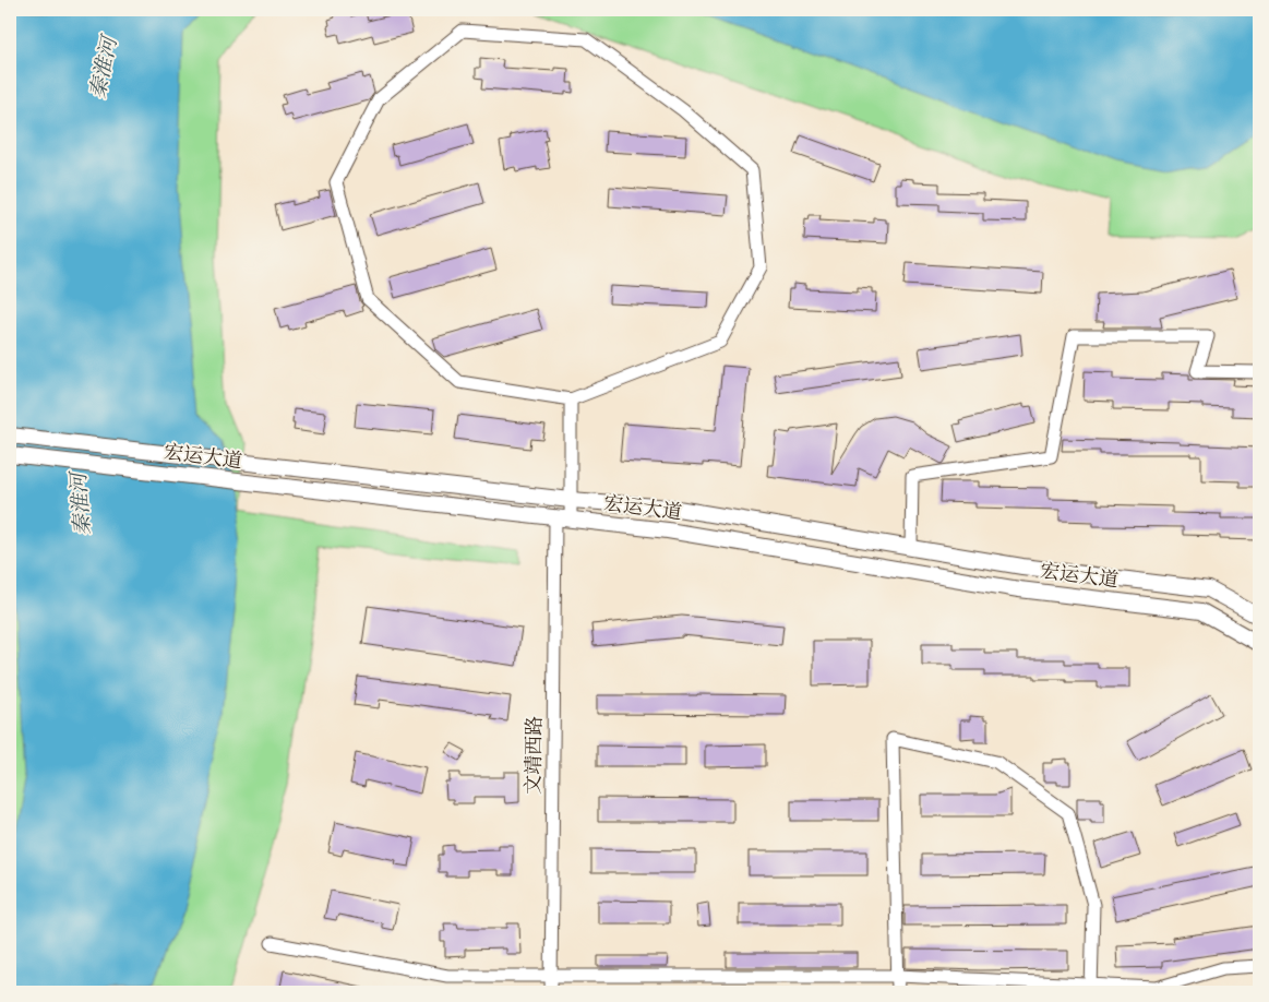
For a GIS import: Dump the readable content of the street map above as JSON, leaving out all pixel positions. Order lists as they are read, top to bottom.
{
  "streets": {
    "main road": ["宏运大道"],
    "street": ["文靖西路"]
  },
  "crossings": [
    ["宏运大道", "文靖西路"]
  ],
  "water": ["秦淮河"]
}
